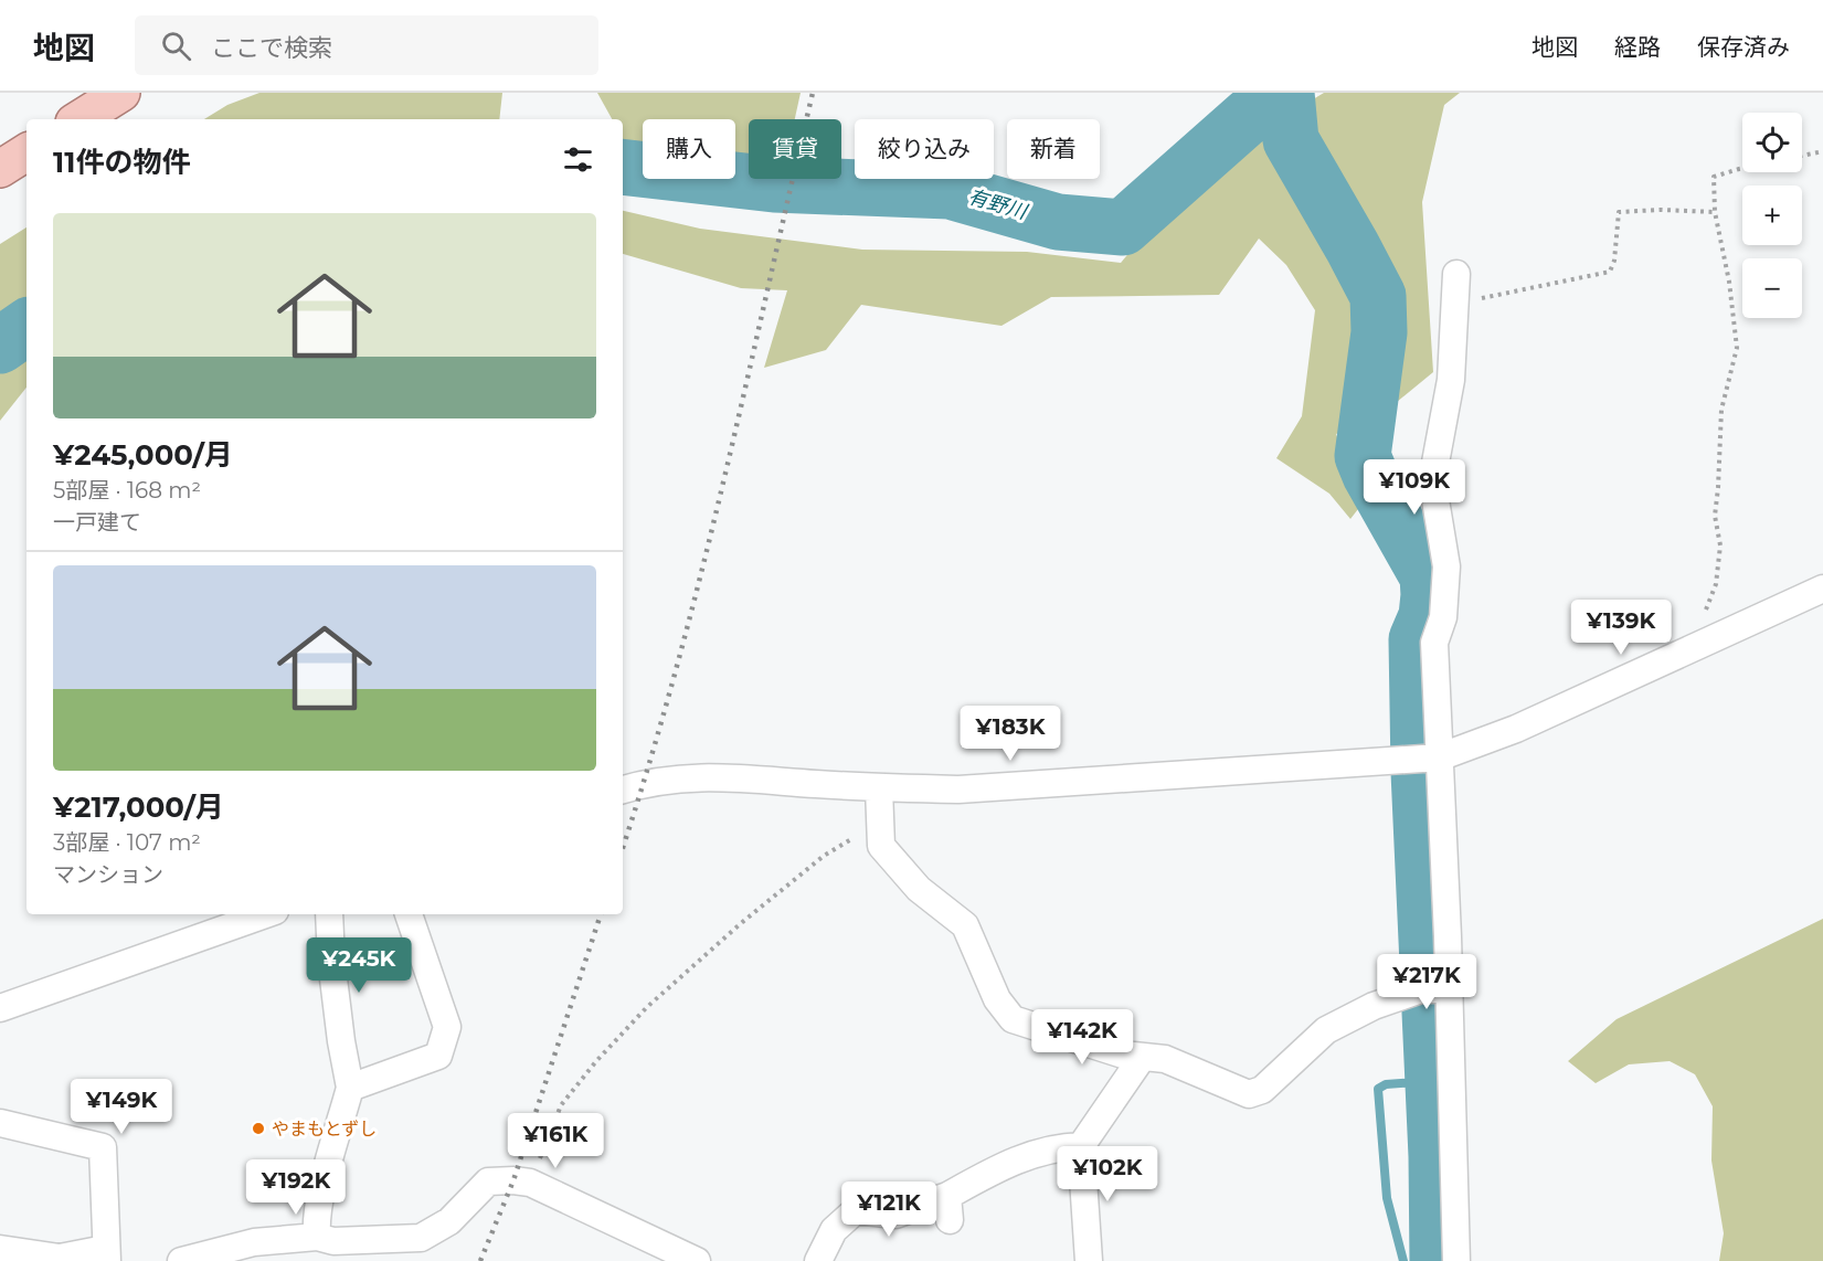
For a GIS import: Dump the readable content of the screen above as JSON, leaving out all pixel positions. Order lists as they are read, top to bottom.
{
  "water": ["有野川"],
  "places": ["やまもとずし"],
  "page": {
    "header": "地図",
    "search": "ここで検索",
    "nav": ["地図", "経路", "保存済み"],
    "map_buttons": ["+", "−"],
    "chip": [
      "購入",
      "賃貸",
      "絞り込み",
      "新着"
    ],
    "heading": "11件の物件",
    "list": [
      {
        "name": "¥245,000/月",
        "note": "5部屋 · 168 m² · 一戸建て"
      },
      {
        "name": "¥217,000/月",
        "note": "3部屋 · 107 m² · マンション"
      }
    ],
    "price": [
      "¥109K",
      "¥139K",
      "¥183K",
      "¥245K",
      "¥217K",
      "¥142K",
      "¥149K",
      "¥161K",
      "¥102K",
      "¥192K",
      "¥121K"
    ]
  }
}
